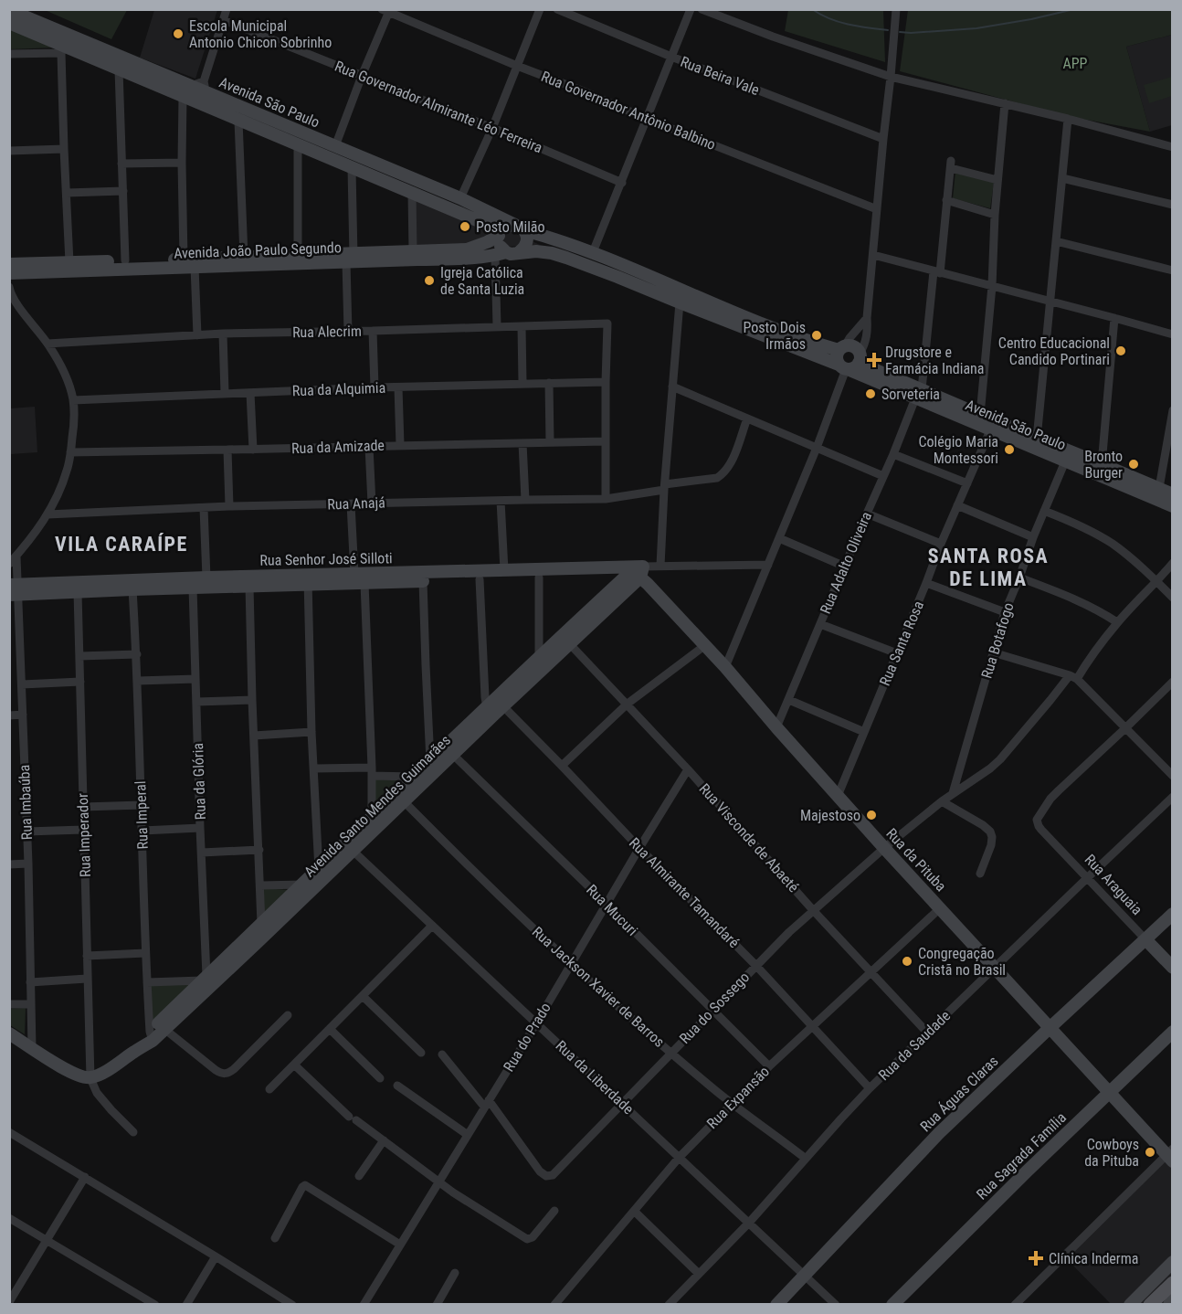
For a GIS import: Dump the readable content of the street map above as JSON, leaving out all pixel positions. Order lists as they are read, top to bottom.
{
  "streets": {
    "street": [
      "Rua Beira Vale",
      "Avenida São Paulo",
      "Rua Governador Almirante Léo Ferreira",
      "Rua Governador Antônio Balbino",
      "Avenida João Paulo Segundo",
      "Rua Alecrim",
      "Rua da Alquimia",
      "Rua da Amizade",
      "Rua Anajá",
      "Rua Senhor José Silloti",
      "Rua Adalto Oliveira",
      "Rua Botafogo",
      "Rua Santa Rosa",
      "Rua da Glória",
      "Rua Imbaúba",
      "Avenida Santo Mendes Guimarães",
      "Rua Imperal",
      "Rua Imperador",
      "Rua Visconde de Abaeté",
      "Rua da Pituba",
      "Rua Araguaia",
      "Rua Almirante Tamandaré",
      "Rua Mucuri",
      "Rua Jackson Xavier de Barros",
      "Rua do Sossego",
      "Rua do Prado",
      "Rua da Saudade",
      "Rua da Liberdade",
      "Rua Águas Claras",
      "Rua Expansão",
      "Rua Sagrada Família"
    ]
  },
  "crossings": [
    ["Avenida São Paulo", "Avenida João Paulo Segundo"],
    ["Avenida São Paulo", "Rua Adalto Oliveira"],
    ["Avenida São Paulo", "Rua Botafogo"],
    ["Avenida São Paulo", "Rua Santa Rosa"],
    ["Rua Alecrim", "Rua da Alquimia"],
    ["Rua Senhor José Silloti", "Rua da Glória"],
    ["Rua Senhor José Silloti", "Rua Imbaúba"],
    ["Rua Senhor José Silloti", "Avenida Santo Mendes Guimarães"],
    ["Rua Senhor José Silloti", "Rua Imperal"],
    ["Rua Senhor José Silloti", "Rua Imperador"],
    ["Rua Senhor José Silloti", "Rua da Pituba"],
    ["Rua Adalto Oliveira", "Rua da Pituba"],
    ["Rua Botafogo", "Rua do Sossego"],
    ["Rua Santa Rosa", "Rua da Pituba"],
    ["Rua da Glória", "Avenida Santo Mendes Guimarães"],
    ["Avenida Santo Mendes Guimarães", "Rua Imperal"],
    ["Avenida Santo Mendes Guimarães", "Rua Imperador"],
    ["Avenida Santo Mendes Guimarães", "Rua Visconde de Abaeté"],
    ["Avenida Santo Mendes Guimarães", "Rua da Pituba"],
    ["Avenida Santo Mendes Guimarães", "Rua Almirante Tamandaré"],
    ["Avenida Santo Mendes Guimarães", "Rua Mucuri"],
    ["Avenida Santo Mendes Guimarães", "Rua Jackson Xavier de Barros"],
    ["Avenida Santo Mendes Guimarães", "Rua da Liberdade"],
    ["Rua Visconde de Abaeté", "Rua do Sossego"],
    ["Rua Visconde de Abaeté", "Rua do Prado"],
    ["Rua Visconde de Abaeté", "Rua da Saudade"],
    ["Rua Visconde de Abaeté", "Rua Expansão"],
    ["Rua da Pituba", "Rua do Sossego"],
    ["Rua da Pituba", "Rua da Saudade"],
    ["Rua da Pituba", "Rua Águas Claras"],
    ["Rua da Pituba", "Rua Expansão"],
    ["Rua da Pituba", "Rua Sagrada Família"],
    ["Rua Araguaia", "Rua da Saudade"],
    ["Rua Araguaia", "Rua Águas Claras"],
    ["Rua Almirante Tamandaré", "Rua do Sossego"],
    ["Rua Almirante Tamandaré", "Rua do Prado"],
    ["Rua Almirante Tamandaré", "Rua da Saudade"],
    ["Rua Almirante Tamandaré", "Rua Expansão"],
    ["Rua Mucuri", "Rua do Sossego"],
    ["Rua Mucuri", "Rua do Prado"],
    ["Rua Mucuri", "Rua Expansão"],
    ["Rua Jackson Xavier de Barros", "Rua do Sossego"],
    ["Rua Jackson Xavier de Barros", "Rua do Prado"],
    ["Rua Jackson Xavier de Barros", "Rua da Saudade"],
    ["Rua Jackson Xavier de Barros", "Rua Expansão"],
    ["Rua do Sossego", "Rua do Prado"],
    ["Rua do Sossego", "Rua da Liberdade"],
    ["Rua do Prado", "Rua da Liberdade"],
    ["Rua da Saudade", "Rua da Liberdade"],
    ["Rua da Liberdade", "Rua Águas Claras"],
    ["Rua da Liberdade", "Rua Expansão"]
  ],
  "districts": ["VILA CARAÍPE", "SANTA ROSA DE LIMA"],
  "parks": ["APP"],
  "places": {
    "other": [
      "Escola Municipal Antonio Chicon Sobrinho",
      "Posto Milão",
      "Igreja Católica de Santa Luzia",
      "Posto Dois Irmãos",
      "Centro Educacional Candido Portinari",
      "Sorveteria",
      "Colégio Maria Montessori",
      "Bronto Burger",
      "Majestoso",
      "Congregação Cristã no Brasil",
      "Cowboys da Pituba"
    ],
    "health": ["Drugstore e Farmácia Indiana", "Clínica Inderma"]
  }
}
